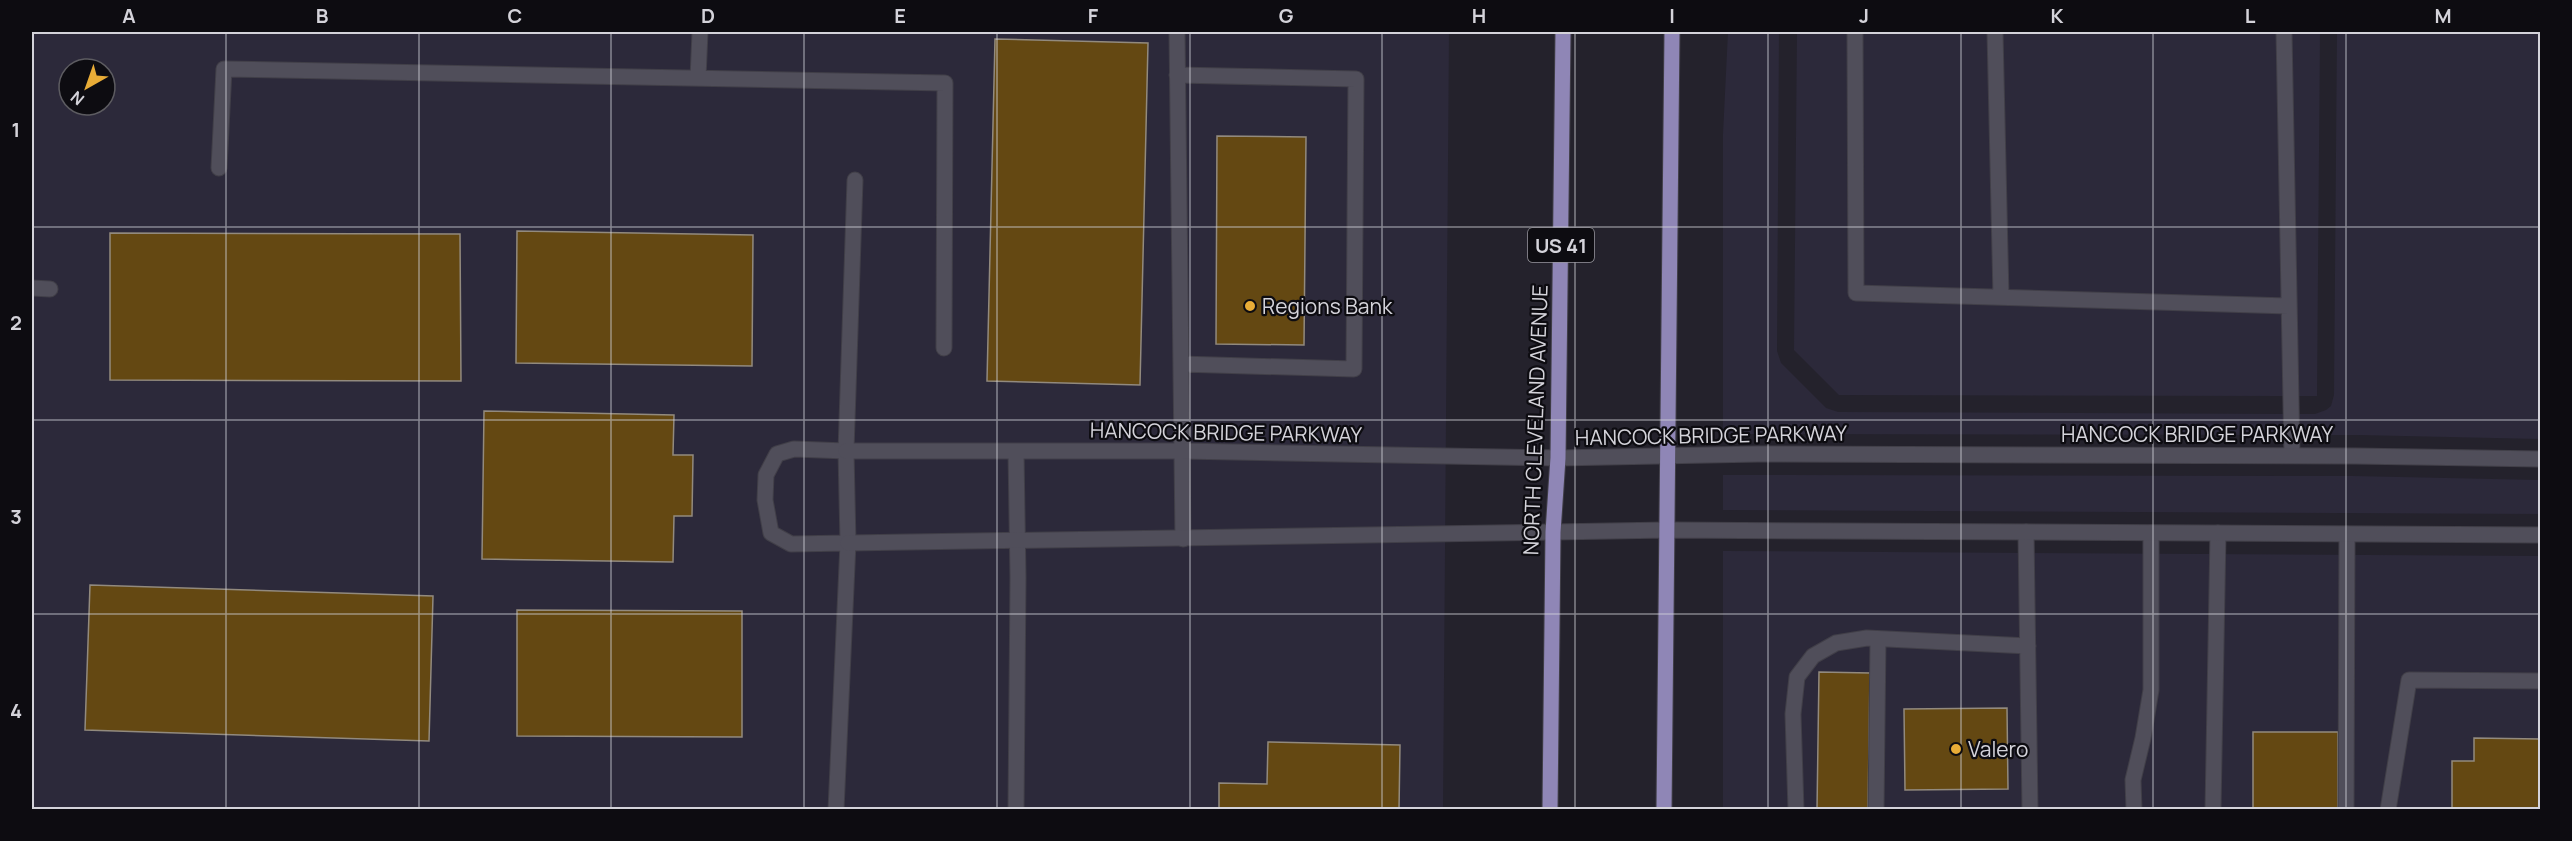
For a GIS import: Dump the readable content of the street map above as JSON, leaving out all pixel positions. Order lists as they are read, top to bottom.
{
  "streets": {
    "main road": ["US 41", "NORTH CLEVELAND AVENUE", "HANCOCK BRIDGE PARKWAY"]
  },
  "crossings": [
    ["NORTH CLEVELAND AVENUE", "HANCOCK BRIDGE PARKWAY"]
  ],
  "places": ["Regions Bank", "Valero"],
  "north": "bottom left",
  "grid": {
    "columns": [
      "A",
      "B",
      "C",
      "D",
      "E",
      "F",
      "G",
      "H",
      "I",
      "J",
      "K",
      "L",
      "M"
    ],
    "rows": [
      "1",
      "2",
      "3",
      "4"
    ]
  }
}
